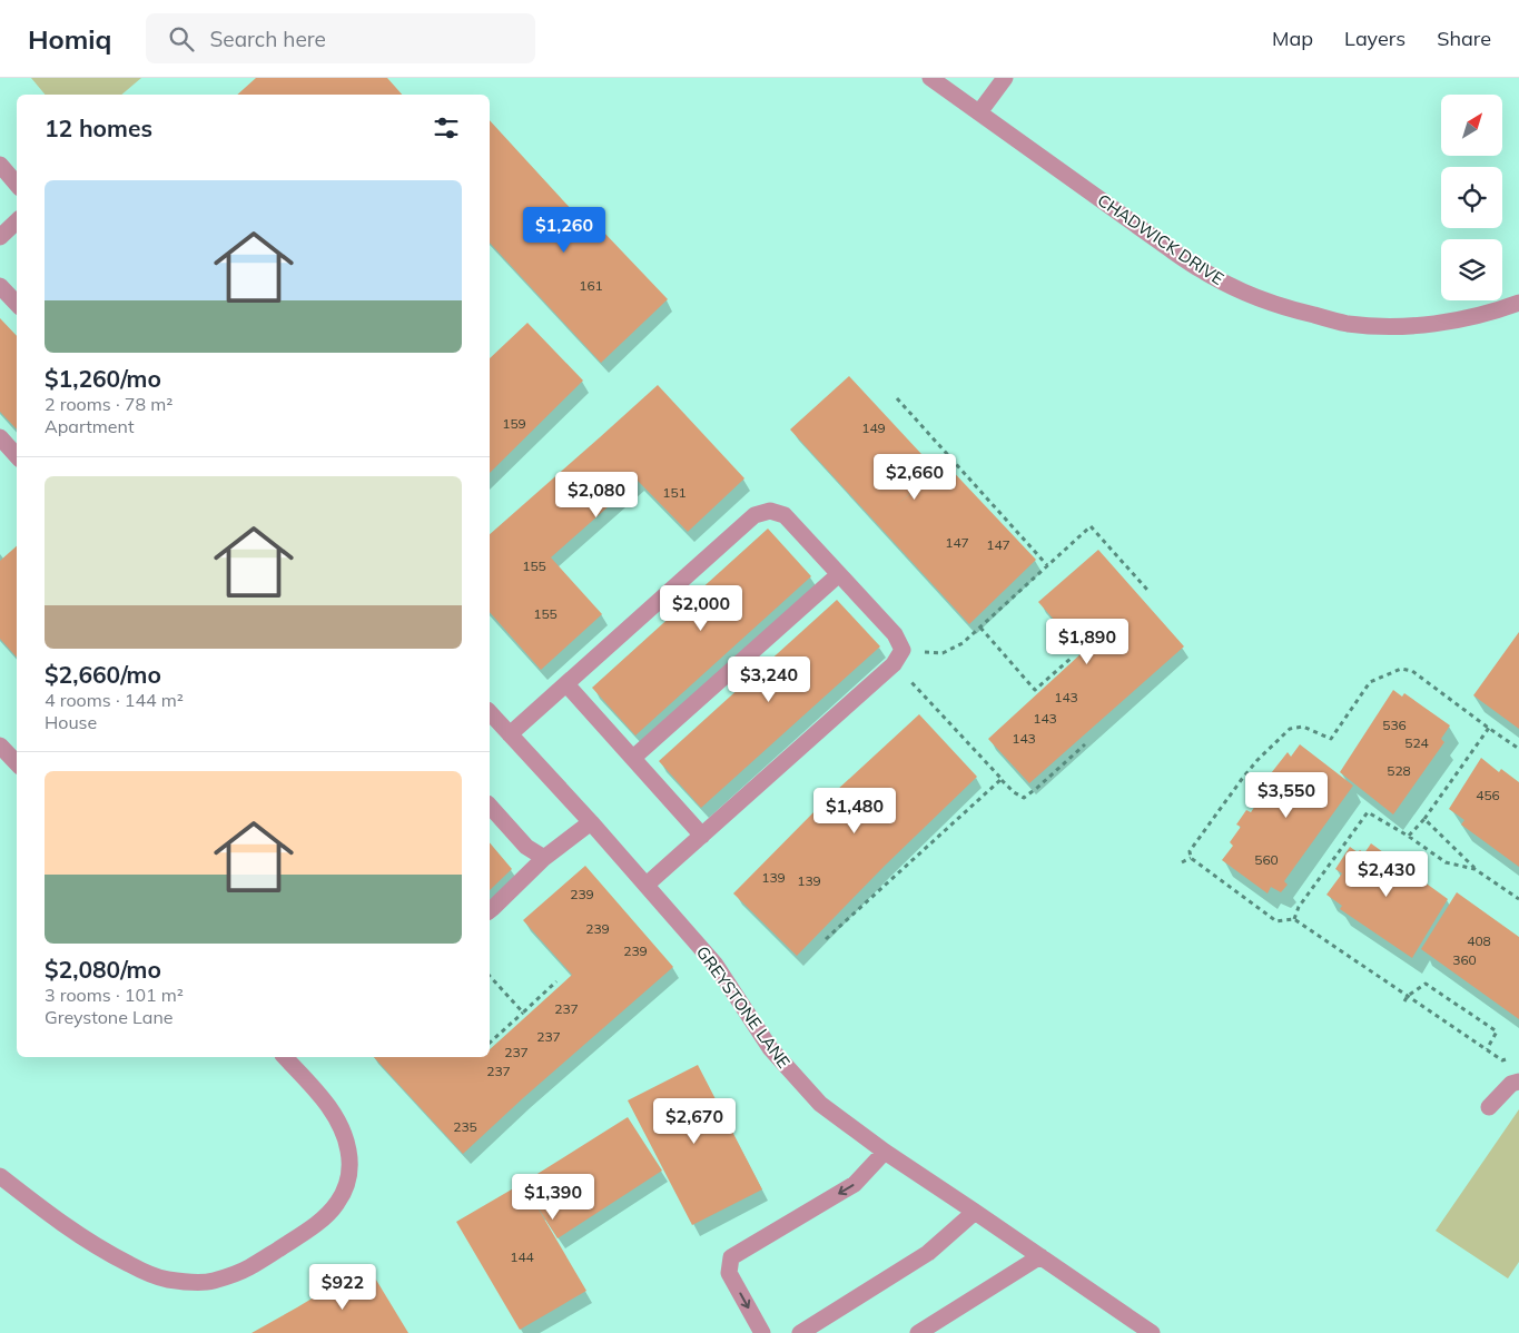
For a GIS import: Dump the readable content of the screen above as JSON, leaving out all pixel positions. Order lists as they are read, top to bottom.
{
  "streets": {
    "street": ["CHADWICK DRIVE", "GREYSTONE LANE"]
  },
  "house_numbers": [
    "161",
    "159",
    "149",
    "151",
    "147",
    "147",
    "155",
    "155",
    "143",
    "143",
    "536",
    "143",
    "524",
    "528",
    "456",
    "560",
    "139",
    "139",
    "239",
    "239",
    "408",
    "239",
    "360",
    "237",
    "237",
    "237",
    "237",
    "235",
    "144"
  ],
  "north": "top right",
  "page": {
    "header": "Homiq",
    "search": "Search here",
    "nav": ["Map", "Layers", "Share"],
    "heading": "12 homes",
    "list": [
      {
        "name": "$1,260/mo",
        "note": "2 rooms · 78 m² · Apartment"
      },
      {
        "name": "$2,660/mo",
        "note": "4 rooms · 144 m² · House"
      },
      {
        "name": "$2,080/mo",
        "note": "3 rooms · 101 m² · Greystone Lane"
      }
    ],
    "price": [
      "$1,260",
      "$2,660",
      "$2,080",
      "$2,000",
      "$1,890",
      "$3,240",
      "$3,550",
      "$1,480",
      "$2,430",
      "$2,670",
      "$1,390",
      "$922"
    ]
  }
}
